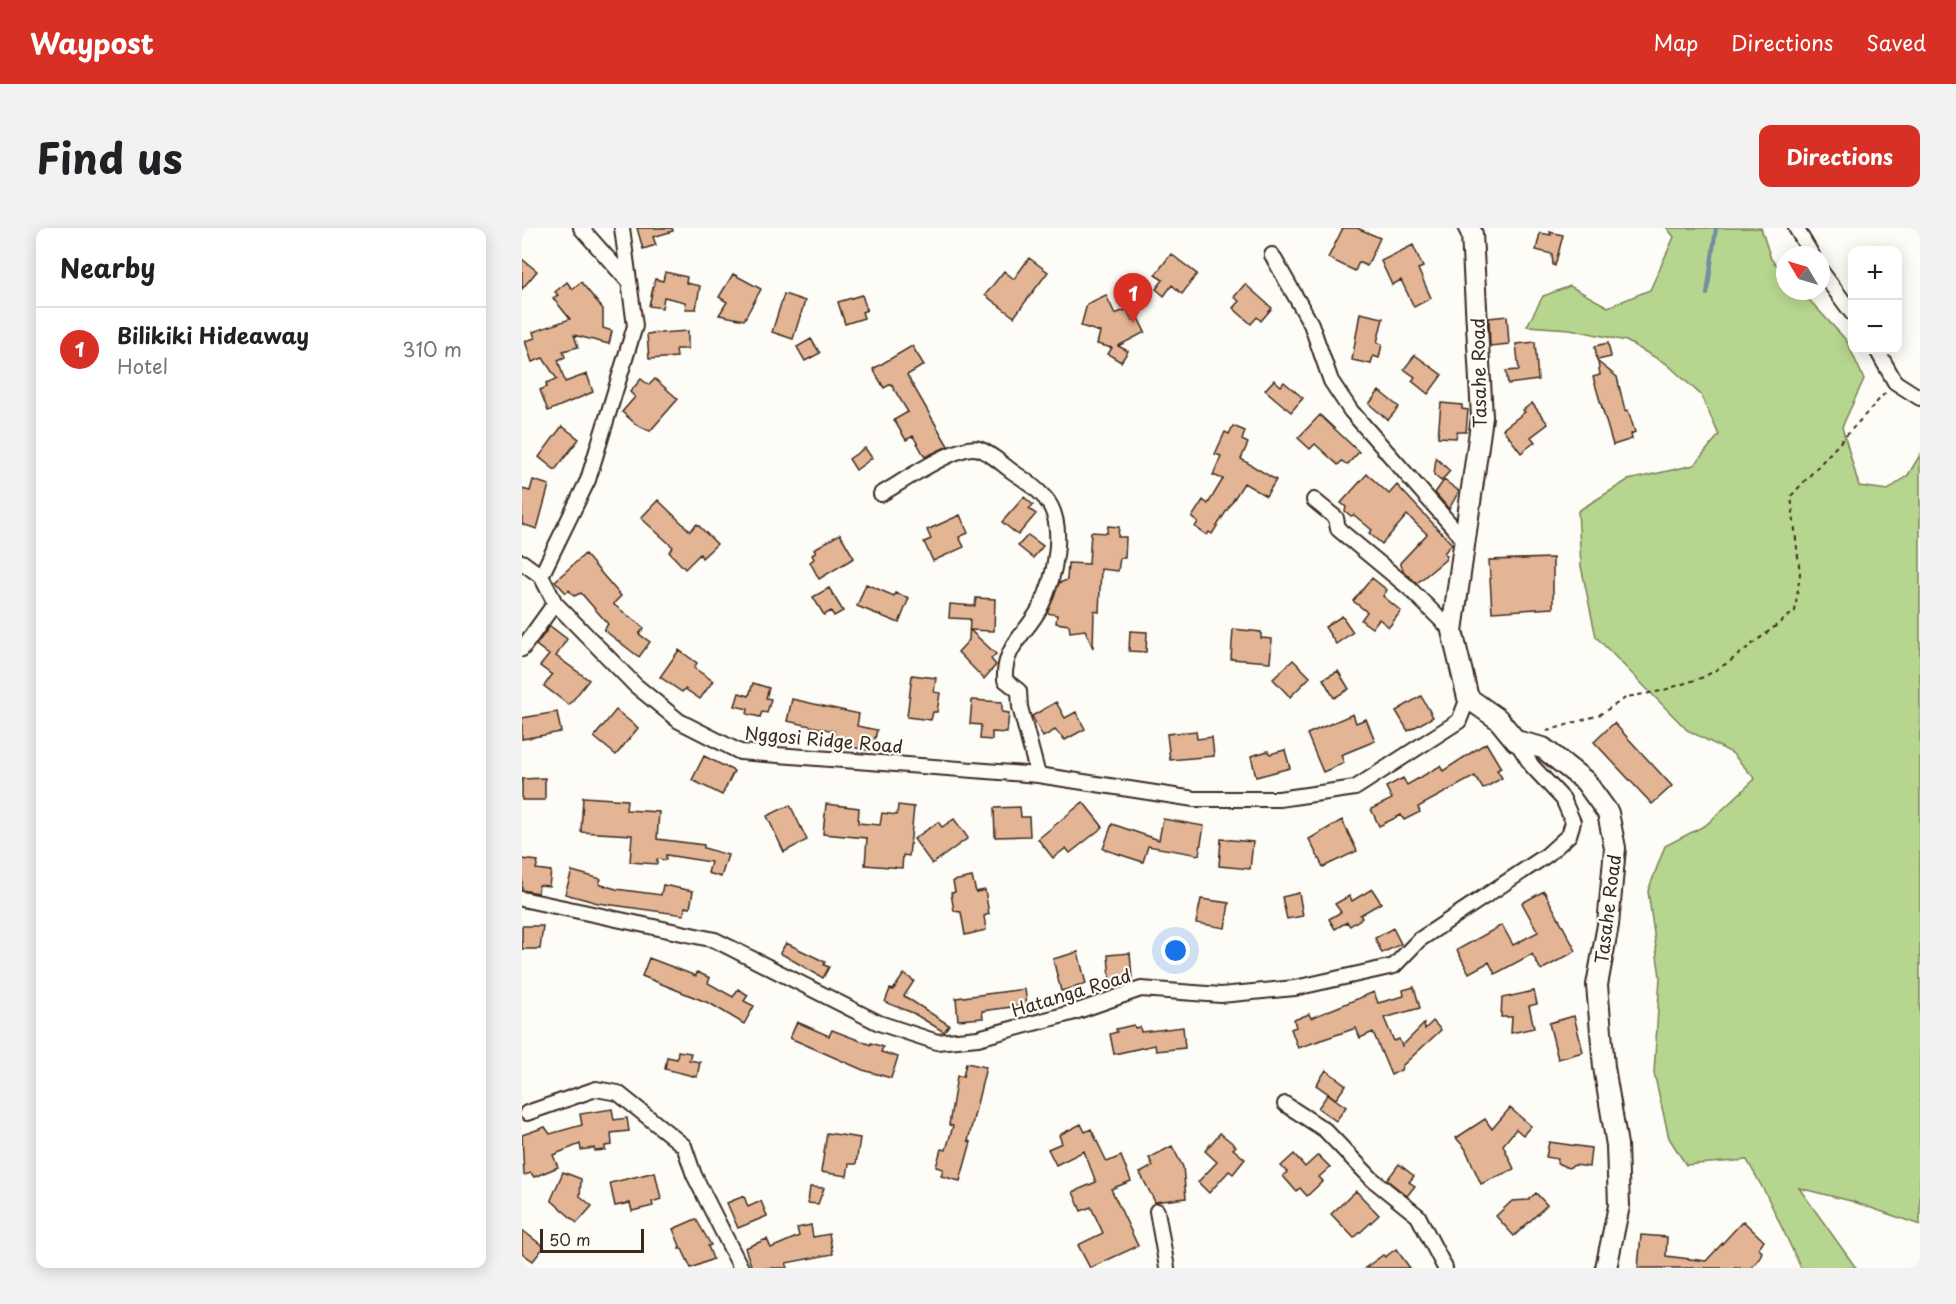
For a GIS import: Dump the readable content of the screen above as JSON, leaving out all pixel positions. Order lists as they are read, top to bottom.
{
  "streets": {
    "street": ["Tasahe Road", "Nggosi Ridge Road", "Hatanga Road"]
  },
  "crossings": [
    ["Tasahe Road", "Nggosi Ridge Road"],
    ["Tasahe Road", "Hatanga Road"]
  ],
  "scale_bar": "50 m",
  "north": "top left",
  "page": {
    "header": "Waypost",
    "nav": ["Map", "Directions", "Saved"],
    "title": "Find us",
    "buttons": "Directions",
    "heading": "Nearby",
    "map_buttons": ["+", "−"],
    "pins": "1",
    "list": [
      {
        "mark": "1",
        "name": "Bilikiki Hideaway",
        "note": "Hotel",
        "value": "310 m"
      }
    ],
    "scale": "50 m"
  }
}
